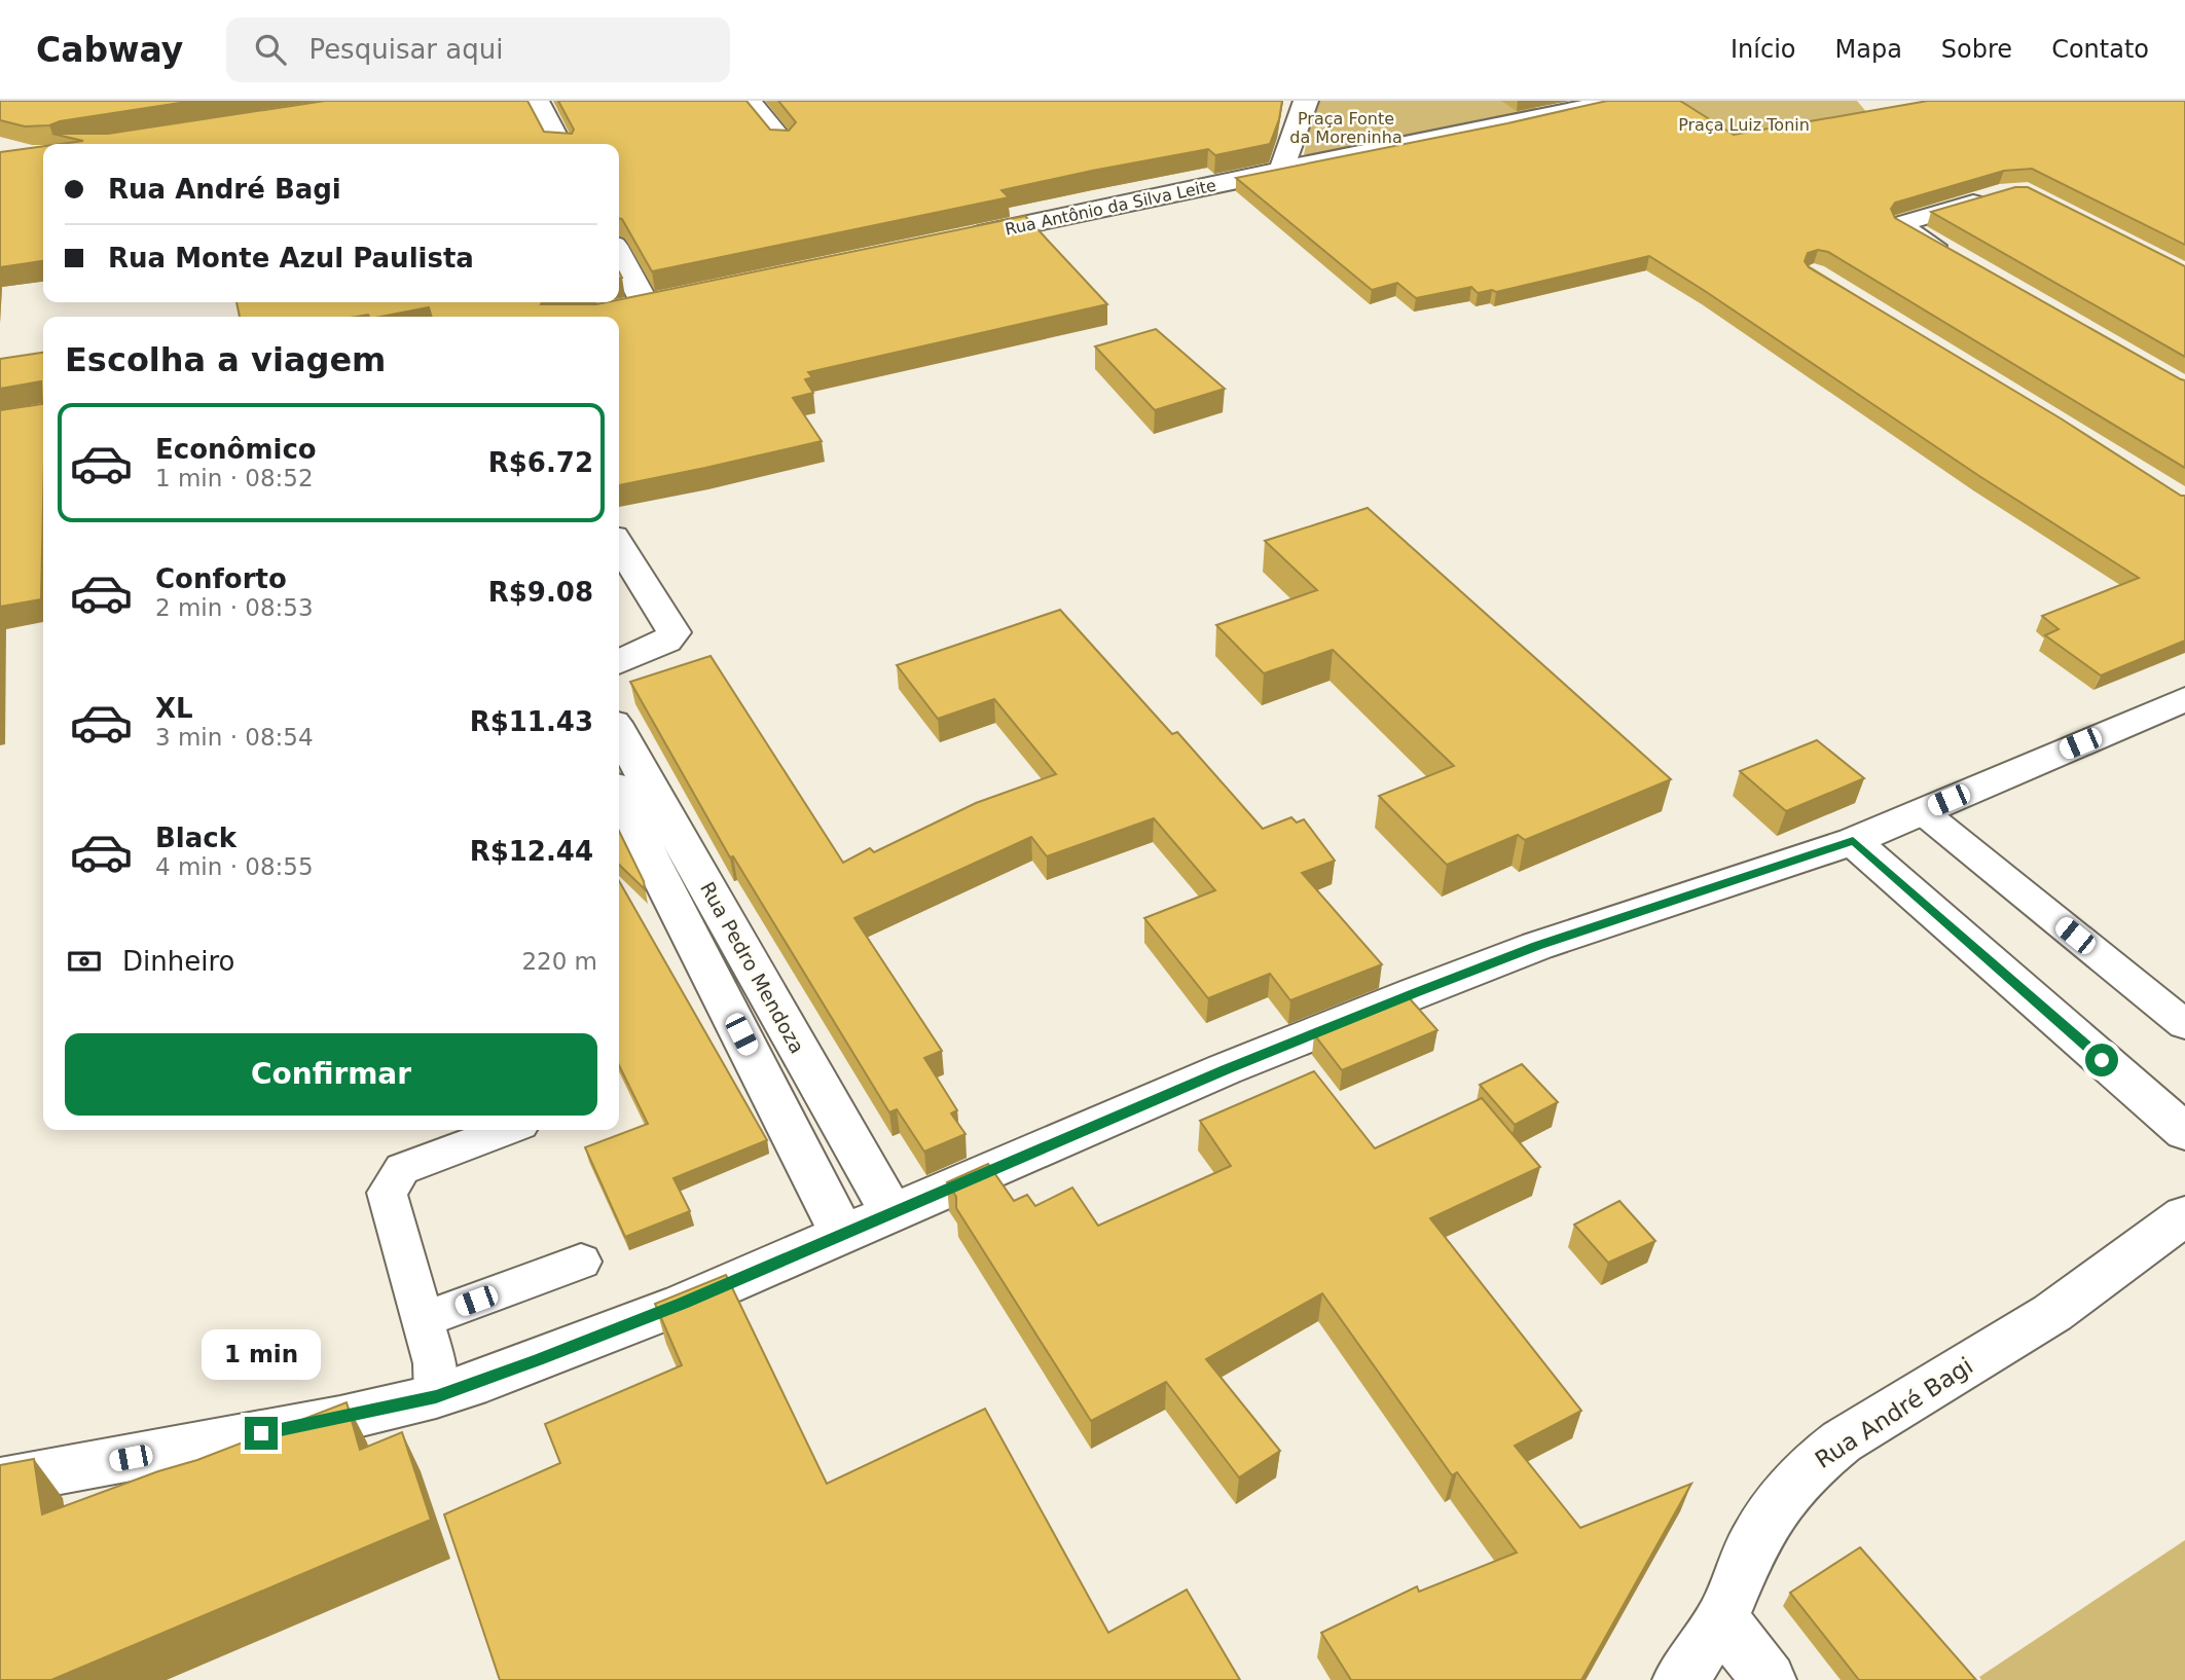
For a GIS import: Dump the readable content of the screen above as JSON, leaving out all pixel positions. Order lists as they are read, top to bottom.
{
  "streets": {
    "street": ["Rua Antônio da Silva Leite", "Rua Pedro Mendoza", "Rua André Bagi"]
  },
  "parks": ["Praça Fonte da Moreninha", "Praça Luiz Tonin"],
  "page": {
    "header": "Cabway",
    "search": "Pesquisar aqui",
    "nav": [
      "Início",
      "Mapa",
      "Sobre",
      "Contato"
    ],
    "banner": ["Rua André Bagi", "Rua Monte Azul Paulista"],
    "heading": "Escolha a viagem",
    "list": [
      {
        "name": "Econômico",
        "note": "1 min · 08:52",
        "value": "R$6.72"
      },
      {
        "name": "Conforto",
        "note": "2 min · 08:53",
        "value": "R$9.08"
      },
      {
        "name": "XL",
        "note": "3 min · 08:54",
        "value": "R$11.43"
      },
      {
        "name": "Black",
        "note": "4 min · 08:55",
        "value": "R$12.44"
      }
    ],
    "pay": ["Dinheiro", "220 m"],
    "buttons": "Confirmar",
    "bubble": "1 min"
  }
}
